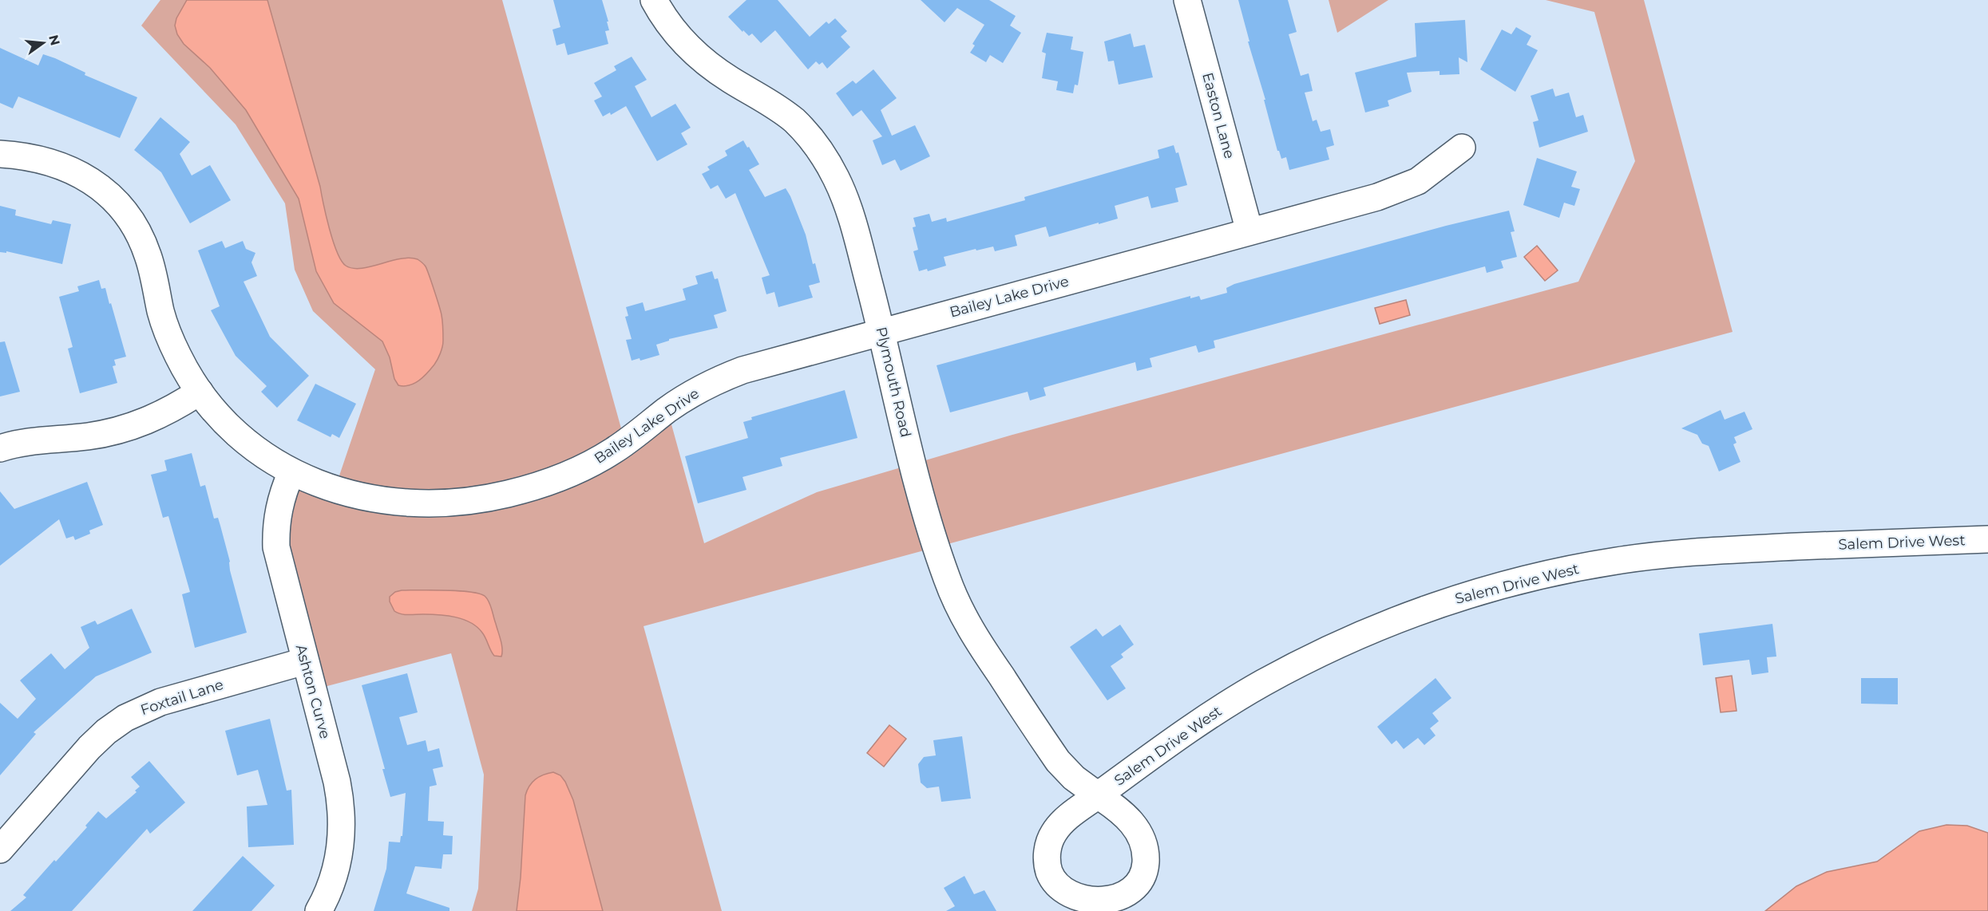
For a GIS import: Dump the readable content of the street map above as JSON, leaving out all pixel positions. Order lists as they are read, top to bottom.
{
  "streets": {
    "street": [
      "Easton Lane",
      "Bailey Lake Drive",
      "Plymouth Road",
      "Salem Drive West",
      "Ashton Curve",
      "Foxtail Lane"
    ]
  },
  "crossings": [
    ["Easton Lane", "Bailey Lake Drive"],
    ["Bailey Lake Drive", "Plymouth Road"],
    ["Bailey Lake Drive", "Ashton Curve"],
    ["Plymouth Road", "Salem Drive West"],
    ["Ashton Curve", "Foxtail Lane"]
  ],
  "north": "right"
}
